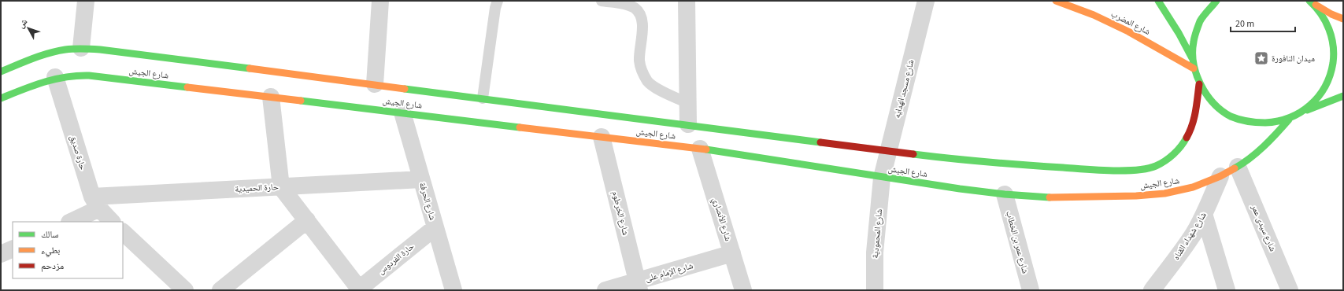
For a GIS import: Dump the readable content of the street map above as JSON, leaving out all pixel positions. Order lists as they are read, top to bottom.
{
  "streets": {
    "main road": ["شارع المضرب", "شارع الجيش"],
    "street": [
      "شارع مسجد الهدايه",
      "حارة صديق",
      "حارة الحميدية",
      "شارع الحرفة",
      "شارع الخرطوم",
      "شارع الأنصاري",
      "شارع سيدى عمر",
      "شارع المحمودية",
      "شارع شهداء القناه",
      "شارع عمر بن الخطاب",
      "حارة الفردوس",
      "شارع الإمام على"
    ]
  },
  "crossings": [
    ["شارع الجيش", "شارع مسجد الهدايه"],
    ["شارع الجيش", "حارة صديق"],
    ["شارع الجيش", "شارع الحرفة"],
    ["شارع الجيش", "شارع الخرطوم"],
    ["شارع الجيش", "شارع الأنصاري"],
    ["شارع الجيش", "شارع سيدى عمر"],
    ["شارع الجيش", "شارع المحمودية"],
    ["شارع الجيش", "شارع شهداء القناه"],
    ["شارع الجيش", "شارع عمر بن الخطاب"],
    ["شارع مسجد الهدايه", "شارع المحمودية"],
    ["حارة صديق", "حارة الحميدية"],
    ["حارة الحميدية", "شارع الحرفة"],
    ["شارع الحرفة", "حارة الفردوس"],
    ["شارع الخرطوم", "شارع الإمام على"],
    ["شارع الأنصاري", "شارع الإمام على"]
  ],
  "places": {
    "place": ["ميدان النافورة"]
  },
  "legend": ["سالك", "بطيء", "مزدحم"],
  "scale_bar": "20 m",
  "north": "top left"
}
